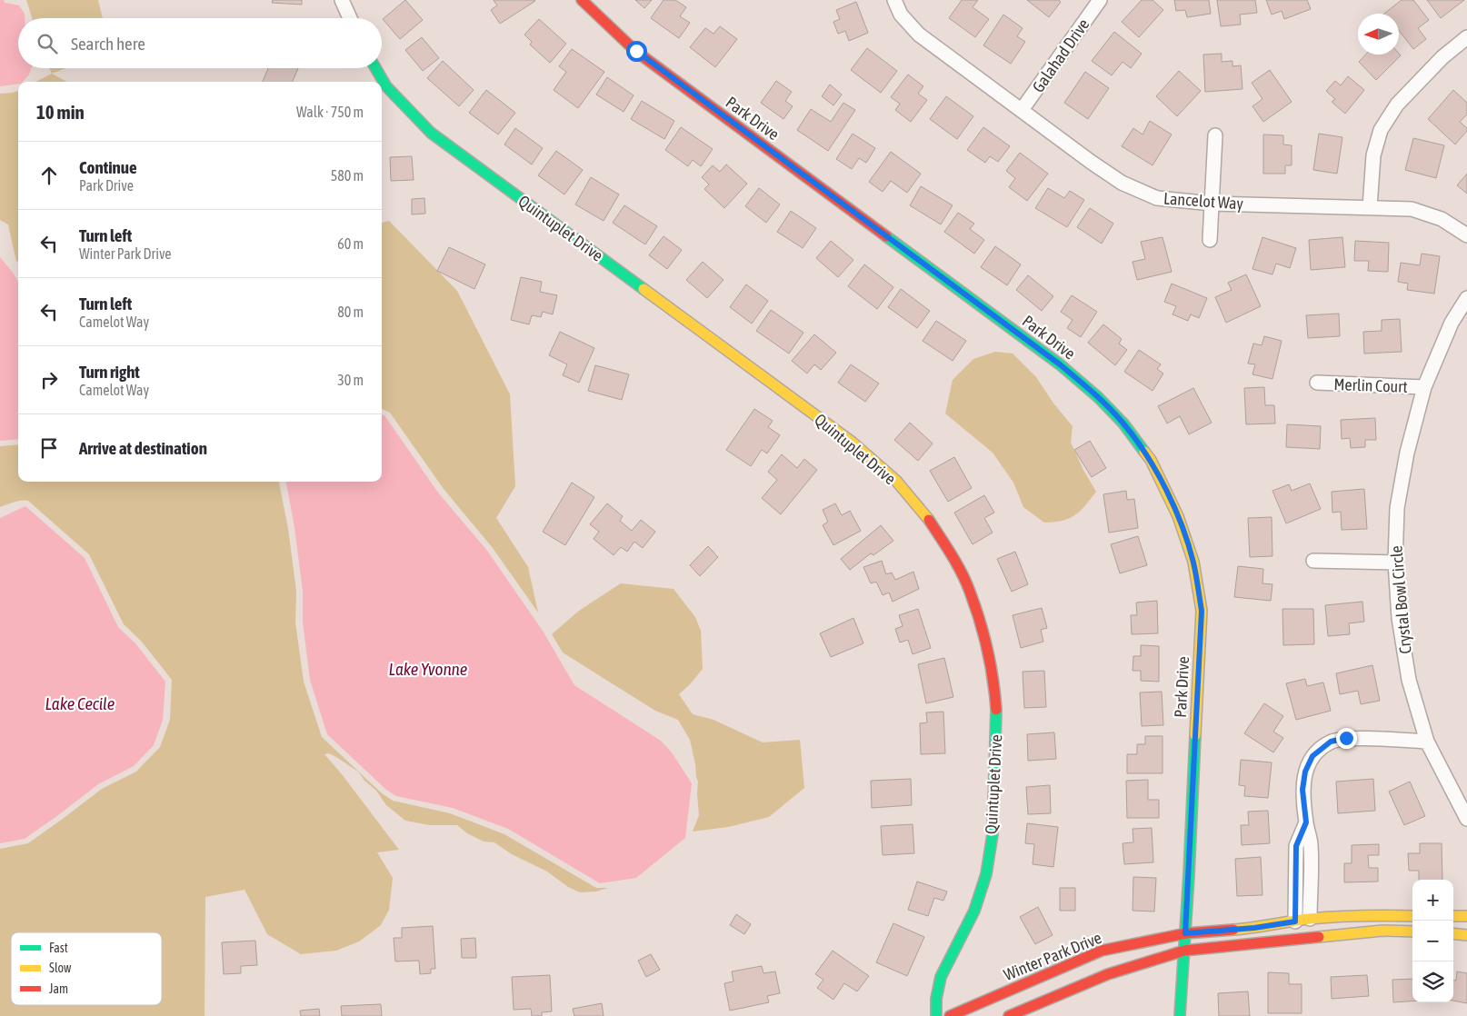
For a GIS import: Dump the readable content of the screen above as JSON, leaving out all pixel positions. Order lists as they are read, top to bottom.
{
  "streets": {
    "street": [
      "Galahad Drive",
      "Park Drive",
      "Lancelot Way",
      "Quintuplet Drive",
      "Merlin Court",
      "Crystal Bowl Circle",
      "Winter Park Drive"
    ]
  },
  "crossings": [
    ["Galahad Drive", "Lancelot Way"],
    ["Park Drive", "Winter Park Drive"],
    ["Merlin Court", "Crystal Bowl Circle"]
  ],
  "water": ["Lake Yvonne", "Lake Cecile"],
  "legend": ["Fast", "Slow", "Jam"],
  "north": "left",
  "page": {
    "search": "Search here",
    "heading": ["10 min", "Walk · 750 m"],
    "list": [
      ["Continue", "Park Drive", "580 m"],
      ["Turn left", "Winter Park Drive", "60 m"],
      ["Turn left", "Camelot Way", "80 m"],
      ["Turn right", "Camelot Way", "30 m"],
      "Arrive at destination"
    ],
    "map_buttons": ["+", "−"]
  }
}
